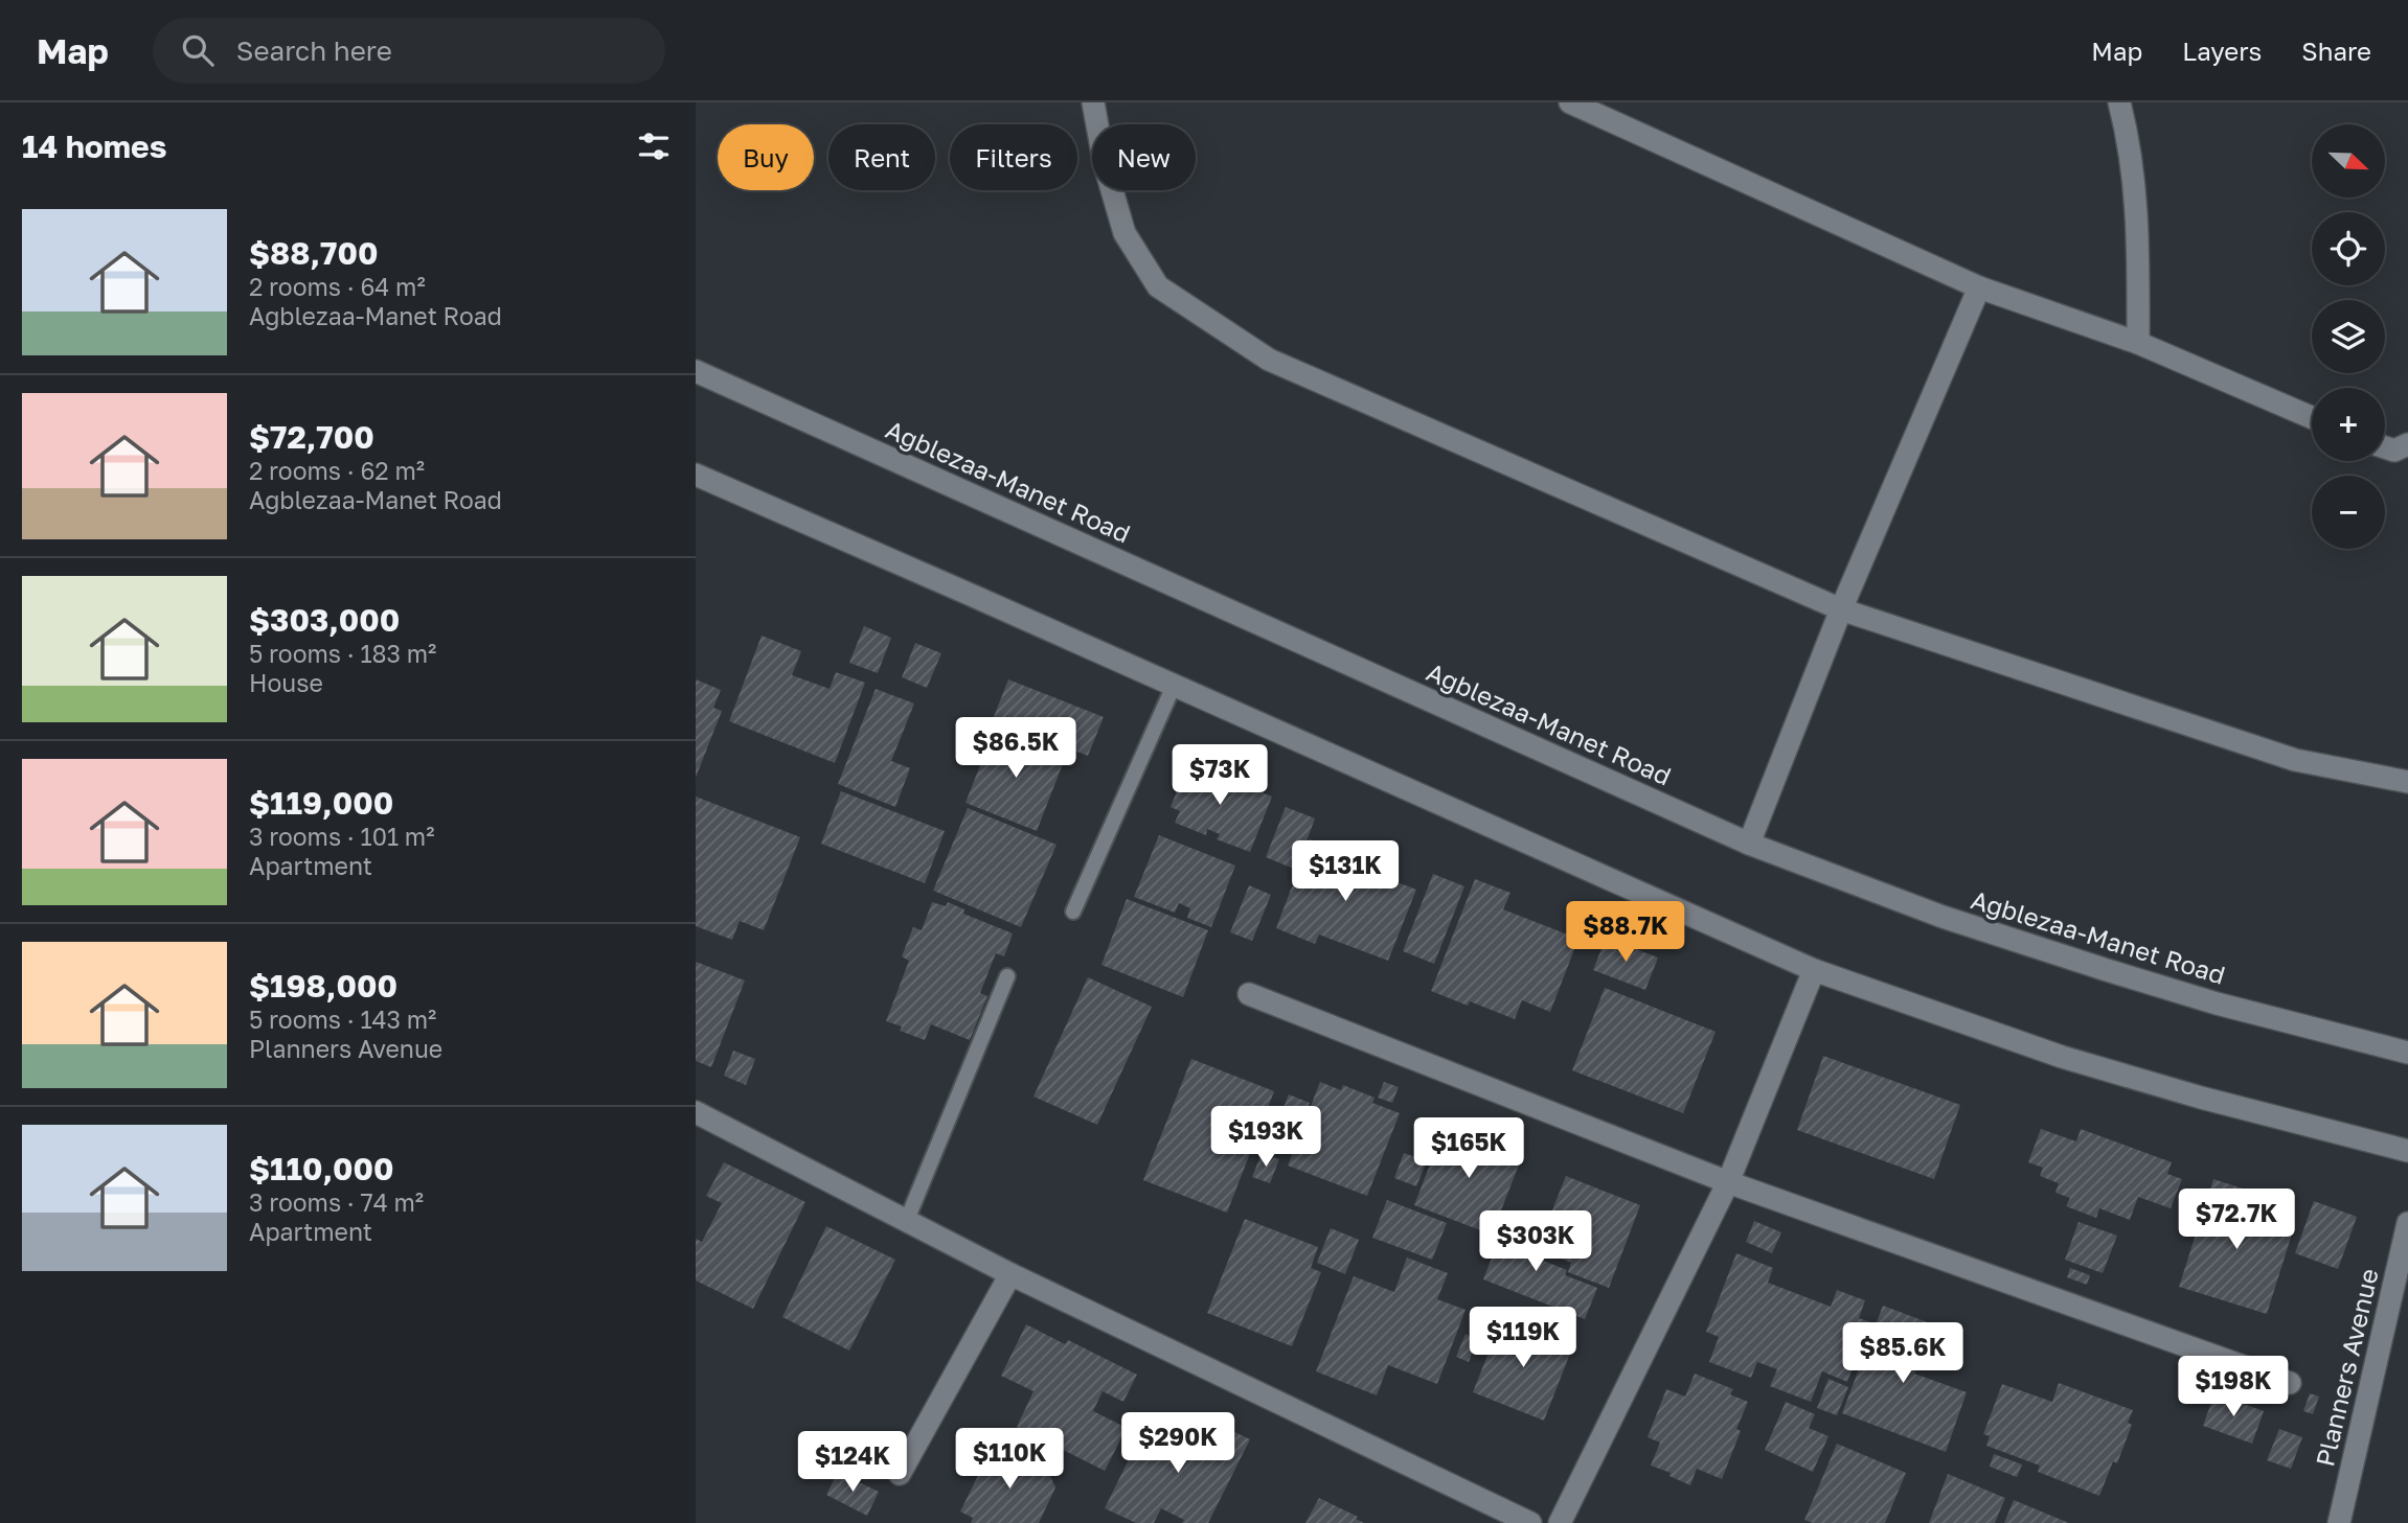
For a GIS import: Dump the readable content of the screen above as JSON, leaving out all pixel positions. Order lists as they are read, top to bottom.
{
  "streets": {
    "street": ["Agblezaa-Manet Road", "Planners Avenue"]
  },
  "north": "bottom right",
  "page": {
    "header": "Map",
    "search": "Search here",
    "nav": ["Map", "Layers", "Share"],
    "heading": "14 homes",
    "map_buttons": ["+", "−"],
    "chip": [
      "Buy",
      "Rent",
      "Filters",
      "New"
    ],
    "list": [
      {
        "name": "$88,700",
        "note": "2 rooms · 64 m² · Agblezaa-Manet Road"
      },
      {
        "name": "$72,700",
        "note": "2 rooms · 62 m² · Agblezaa-Manet Road"
      },
      {
        "name": "$303,000",
        "note": "5 rooms · 183 m² · House"
      },
      {
        "name": "$119,000",
        "note": "3 rooms · 101 m² · Apartment"
      },
      {
        "name": "$198,000",
        "note": "5 rooms · 143 m² · Planners Avenue"
      },
      {
        "name": "$110,000",
        "note": "3 rooms · 74 m² · Apartment"
      }
    ],
    "price": [
      "$86.5K",
      "$73K",
      "$131K",
      "$88.7K",
      "$193K",
      "$165K",
      "$72.7K",
      "$303K",
      "$119K",
      "$85.6K",
      "$198K",
      "$290K",
      "$110K",
      "$124K"
    ]
  }
}
